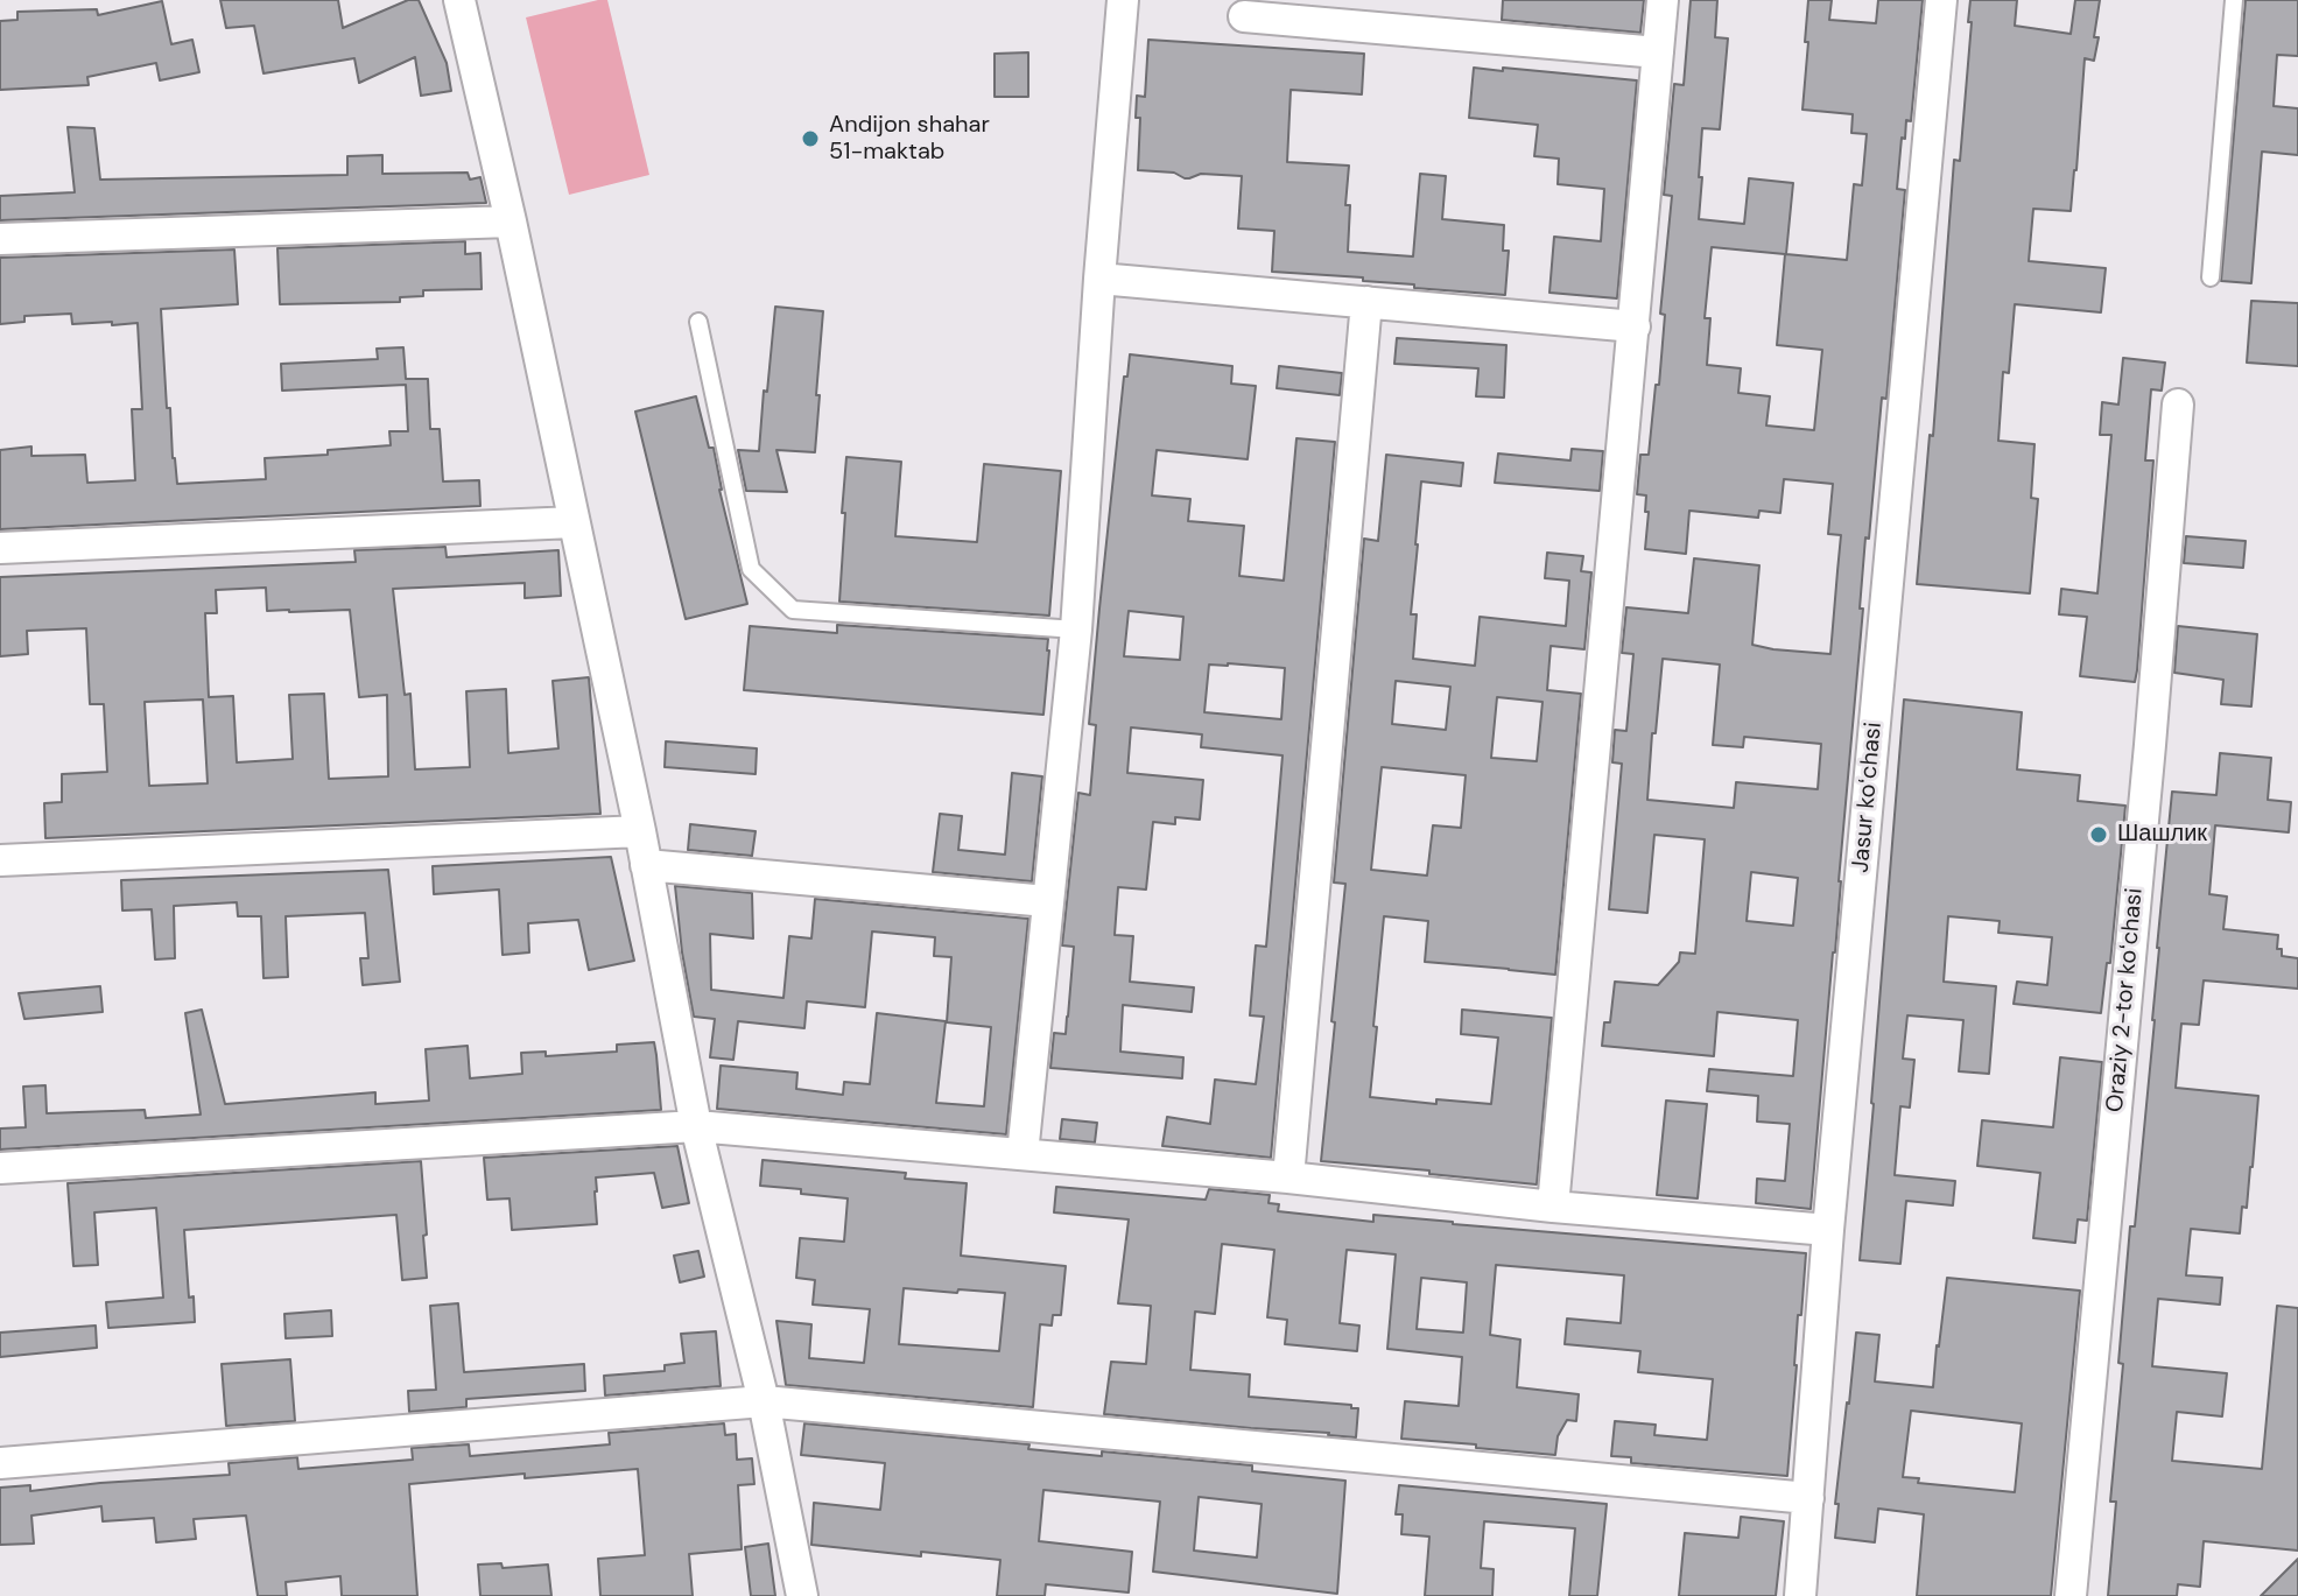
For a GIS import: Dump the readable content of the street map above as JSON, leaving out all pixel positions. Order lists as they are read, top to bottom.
{
  "streets": {
    "street": ["Jasur koʻchasi", "Oraziy 2-tor koʻchasi"]
  },
  "places": ["Andijon shahar 51-maktab", "Шашлик"]
}
